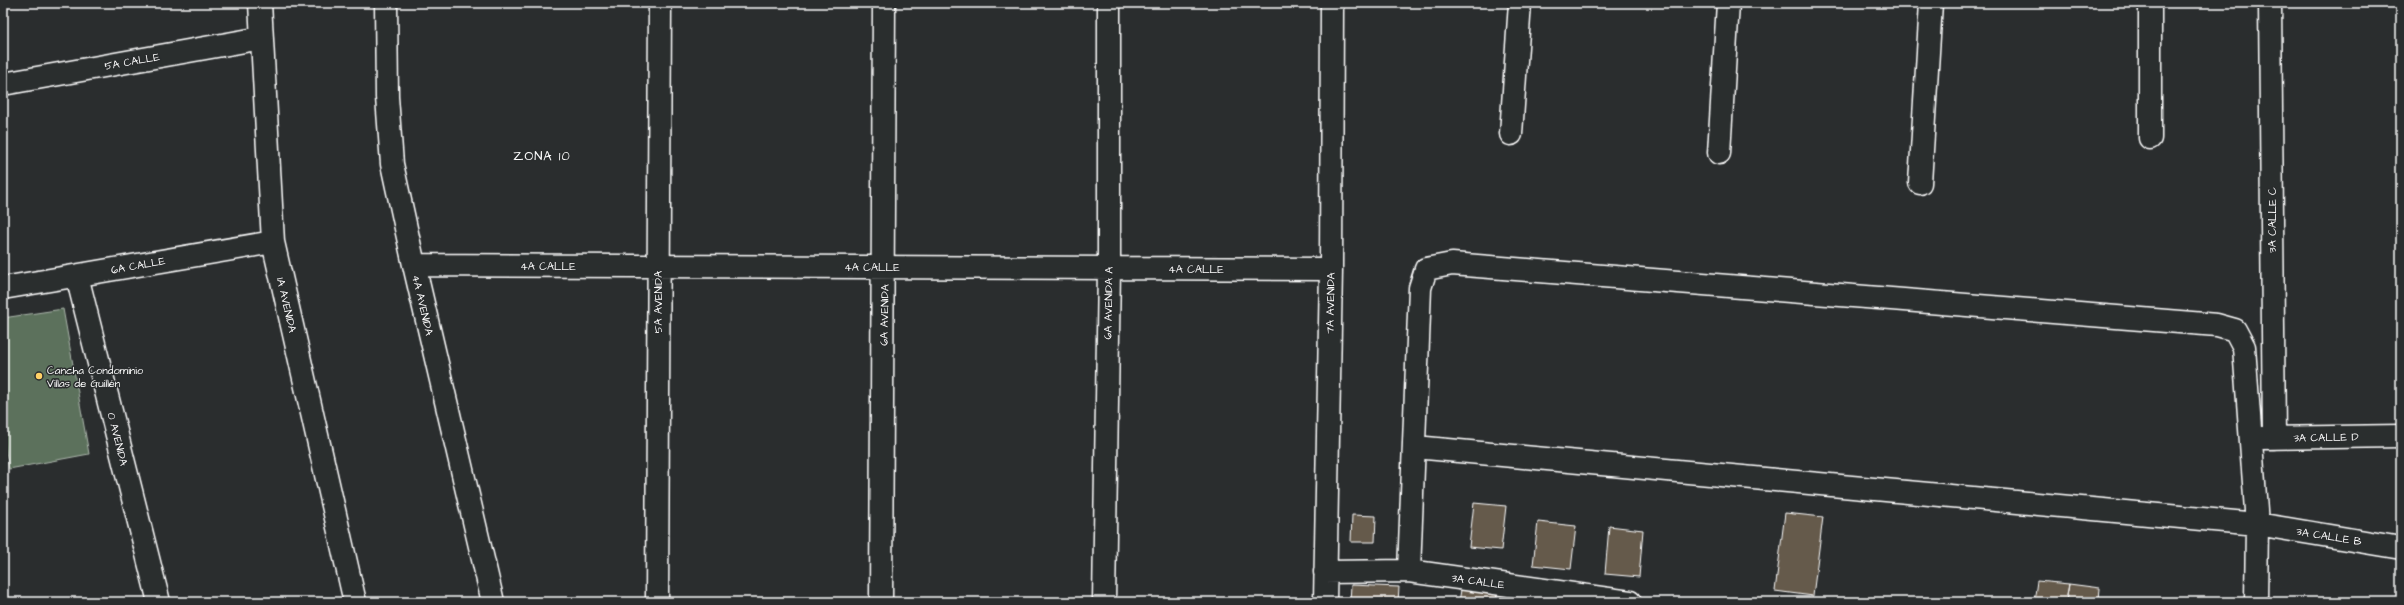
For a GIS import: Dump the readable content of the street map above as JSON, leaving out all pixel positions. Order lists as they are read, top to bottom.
{
  "streets": {
    "street": [
      "5A CALLE",
      "3A CALLE C",
      "6A CALLE",
      "4A CALLE",
      "5A AVENIDA",
      "6A AVENIDA A",
      "7A AVENIDA",
      "1A AVENIDA",
      "4A AVENIDA",
      "6A AVENIDA",
      "3A CALLE D",
      "0 AVENIDA",
      "3A CALLE B",
      "3A CALLE"
    ]
  },
  "crossings": [
    ["5A CALLE", "1A AVENIDA"],
    ["3A CALLE C", "3A CALLE D"],
    ["6A CALLE", "1A AVENIDA"],
    ["6A CALLE", "0 AVENIDA"],
    ["4A CALLE", "5A AVENIDA"],
    ["4A CALLE", "6A AVENIDA A"],
    ["4A CALLE", "7A AVENIDA"],
    ["4A CALLE", "4A AVENIDA"],
    ["4A CALLE", "6A AVENIDA"],
    ["7A AVENIDA", "3A CALLE"]
  ],
  "districts": ["ZONA 10"],
  "places": ["Cancha Condominio Villas de Guillén"]
}
